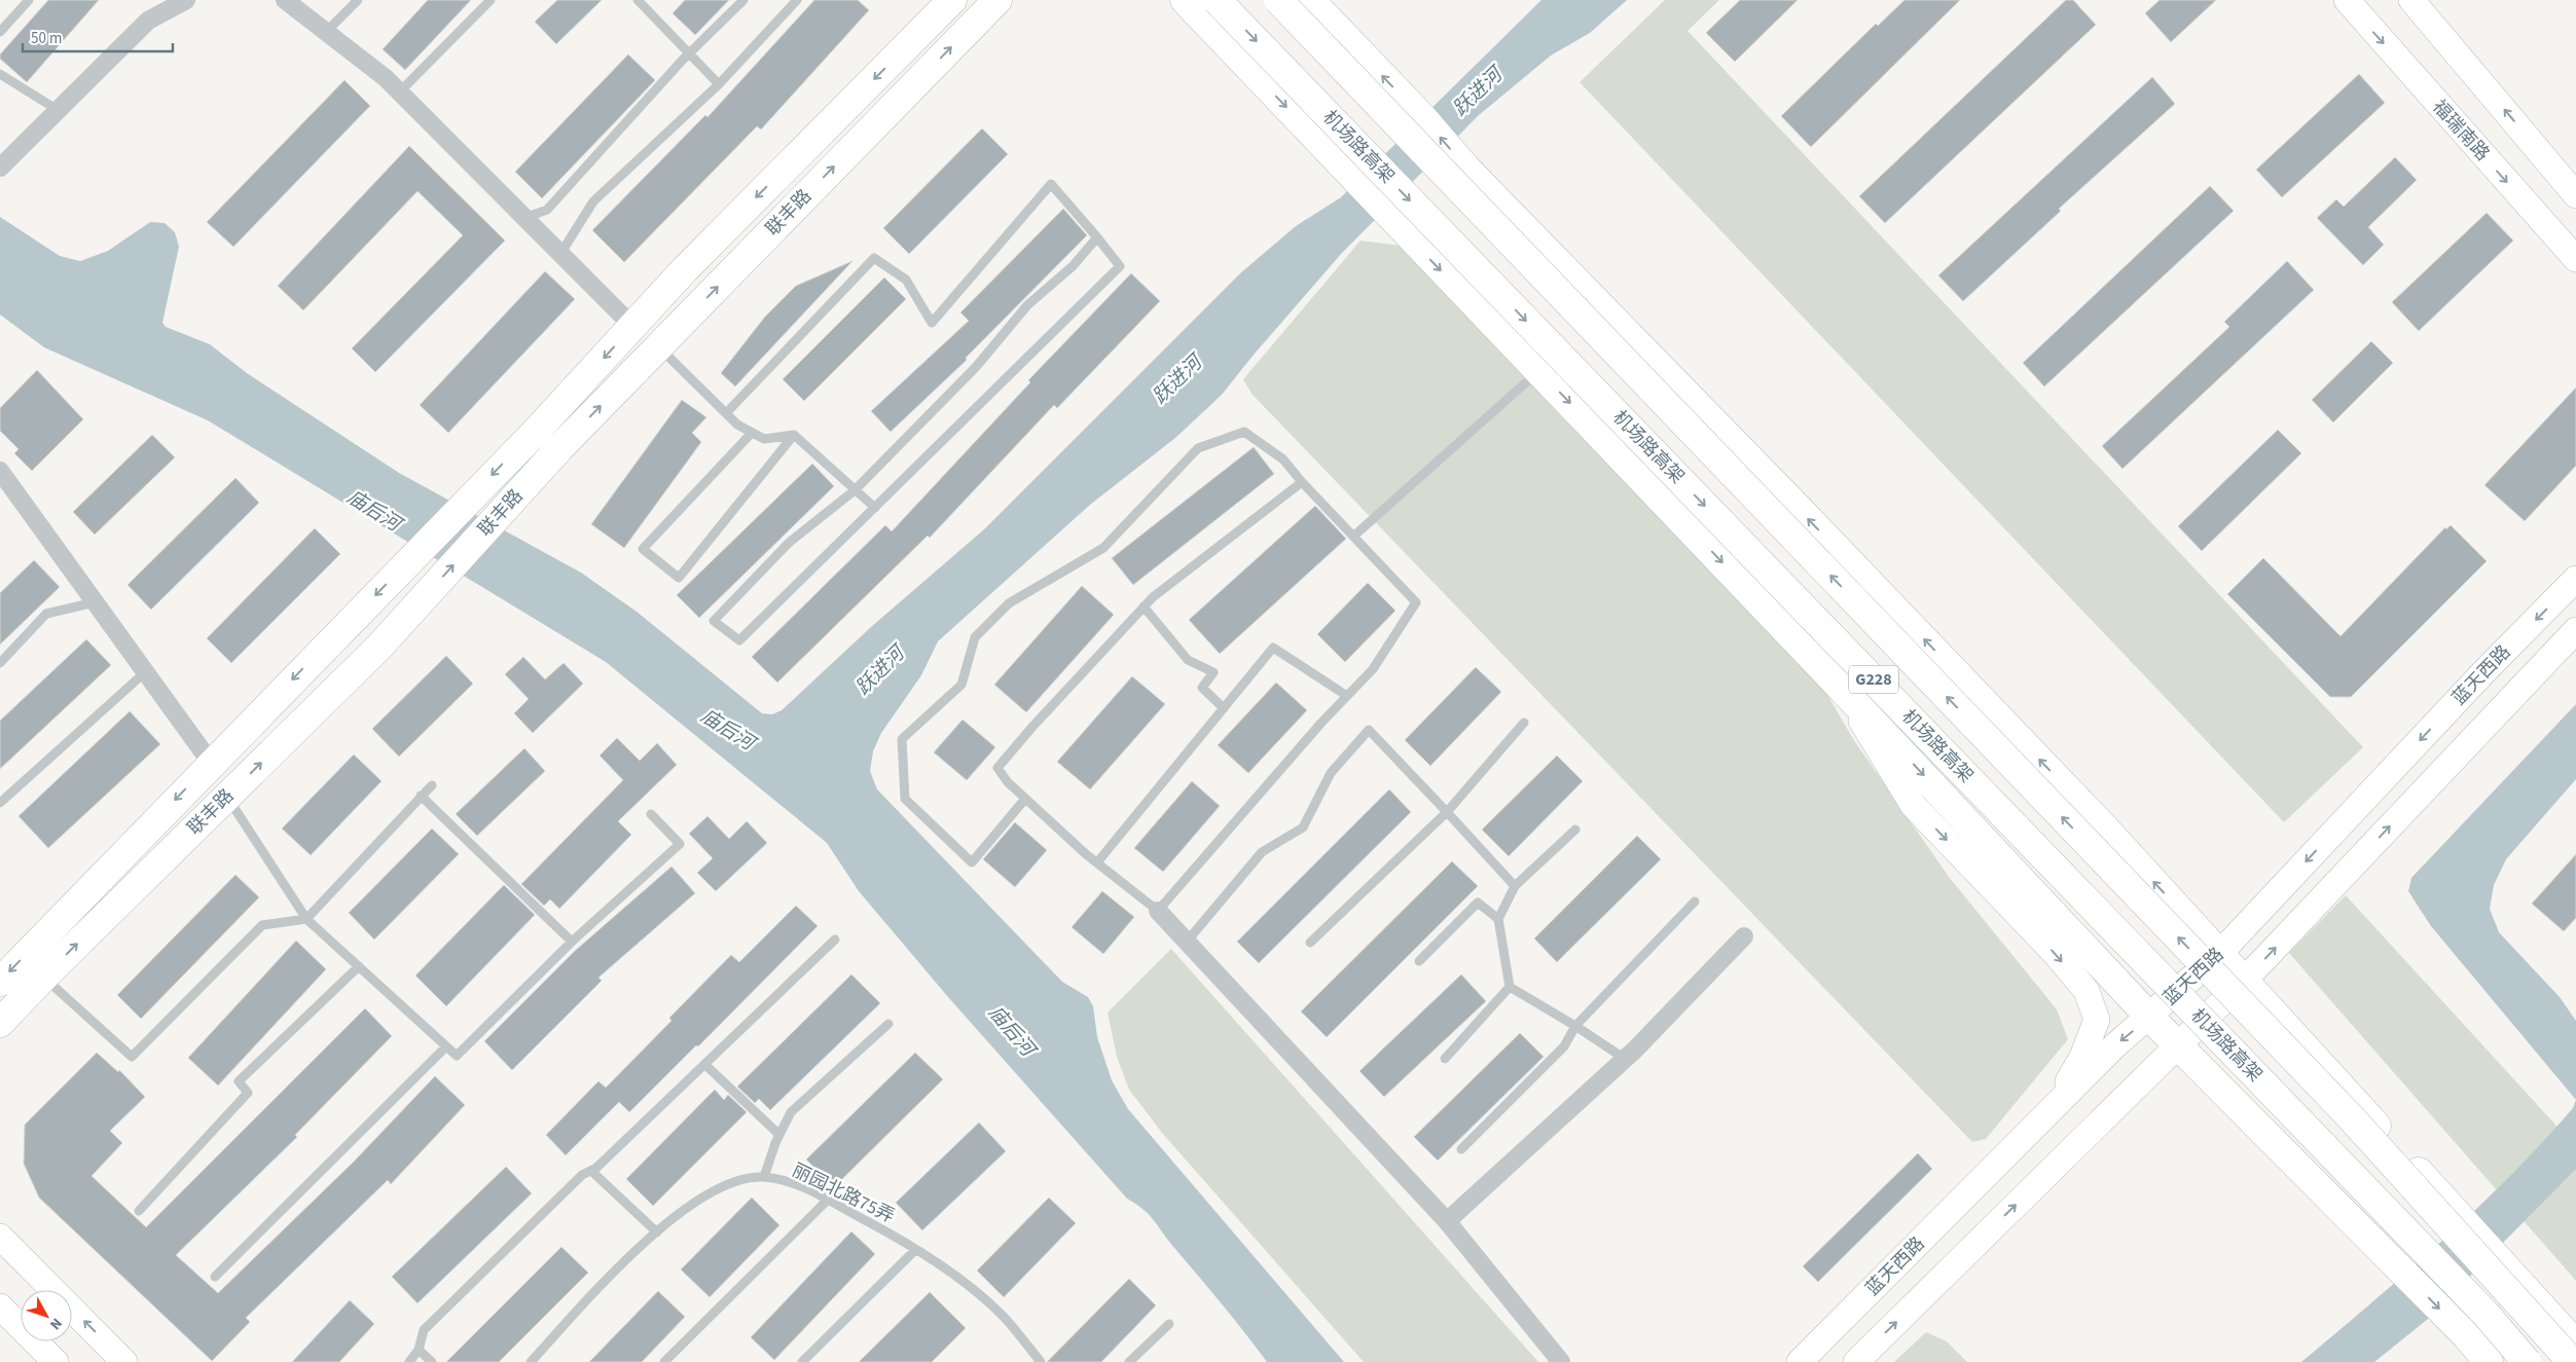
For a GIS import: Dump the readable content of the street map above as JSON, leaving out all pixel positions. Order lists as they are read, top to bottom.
{
  "streets": {
    "main road": ["机场路高架", "联丰路", "G228"],
    "street": ["福瑞南路", "蓝天西路"],
    "lane": ["丽园北路75弄"]
  },
  "water": ["跃进河", "庙后河"],
  "scale_bar": "50 m",
  "north": "bottom right"
}
